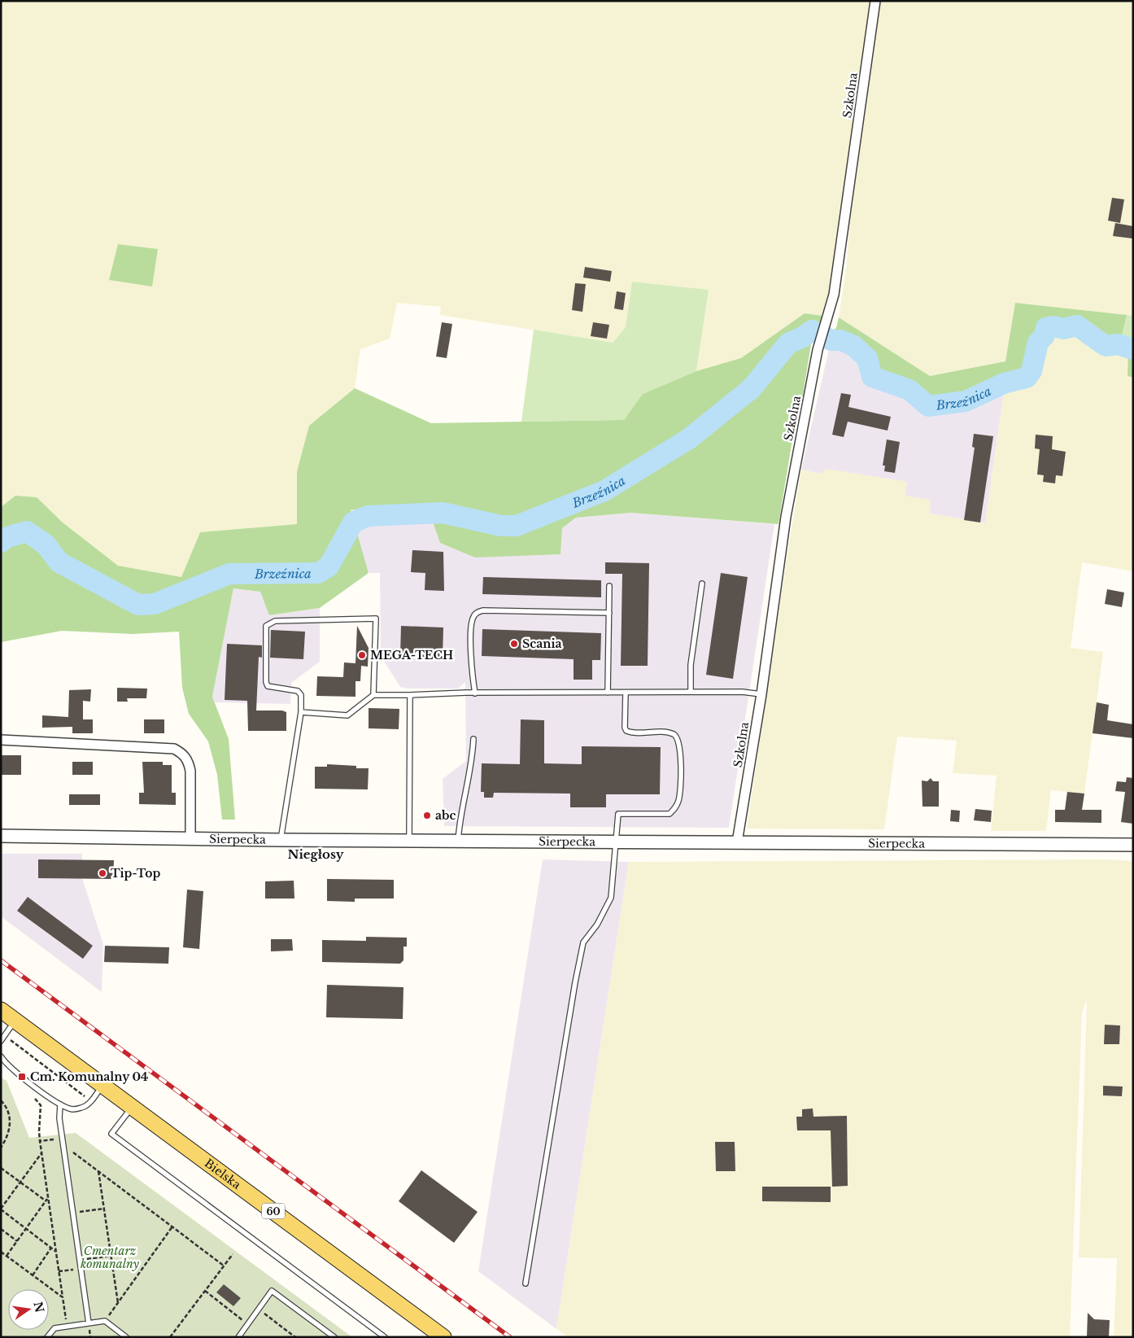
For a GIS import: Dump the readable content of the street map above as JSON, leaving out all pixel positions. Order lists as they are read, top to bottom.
{
  "streets": {
    "main road": ["Bielska", "60"],
    "street": ["Szkolna", "Sierpecka"]
  },
  "crossings": [
    ["Szkolna", "Sierpecka"]
  ],
  "districts": ["Niegłosy"],
  "water": ["Brzeźnica"],
  "parks": ["Cmentarz komunalny"],
  "places": {
    "other": [
      "Scania",
      "MEGA-TECH",
      "abc",
      "Tip-Top"
    ],
    "transit": ["Cm. Komunalny 04"]
  },
  "north": "right"
}
